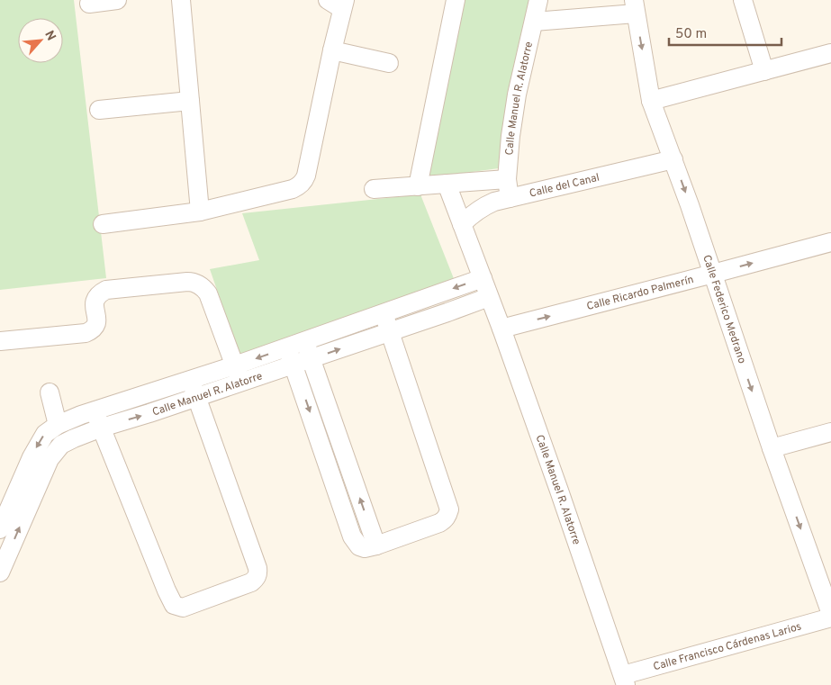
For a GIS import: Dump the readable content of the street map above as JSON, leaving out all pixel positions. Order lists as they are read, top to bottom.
{
  "streets": {
    "street": [
      "Calle Manuel R. Alatorre",
      "Calle del Canal",
      "Calle Ricardo Palmerín",
      "Calle Federico Medrano",
      "Calle Francisco Cárdenas Larios"
    ]
  },
  "crossings": [
    ["Calle Manuel R. Alatorre", "Calle del Canal"],
    ["Calle Manuel R. Alatorre", "Calle Ricardo Palmerín"],
    ["Calle Manuel R. Alatorre", "Calle Francisco Cárdenas Larios"],
    ["Calle del Canal", "Calle Federico Medrano"],
    ["Calle Ricardo Palmerín", "Calle Federico Medrano"]
  ],
  "one_way": ["Calle Ricardo Palmerín", "Calle Federico Medrano"],
  "scale_bar": "50 m",
  "north": "top right"
}
